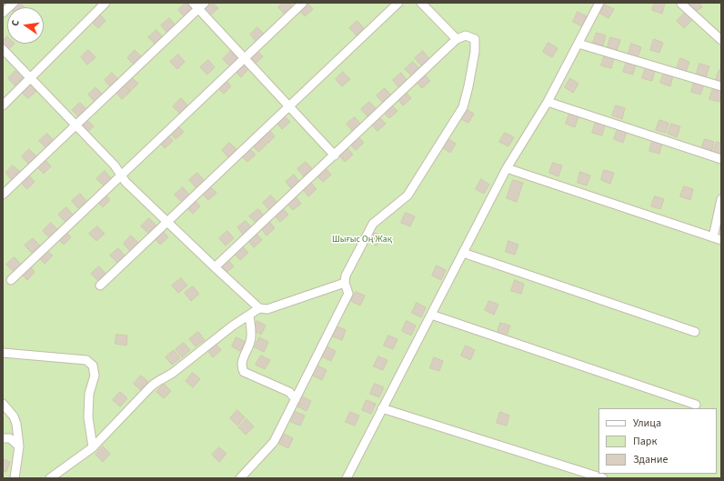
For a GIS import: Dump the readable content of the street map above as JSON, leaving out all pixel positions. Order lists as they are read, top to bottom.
{
  "parks": ["Шығыс Оң Жақ"],
  "legend": ["Улица", "Парк", "Здание"],
  "north": "left"
}
